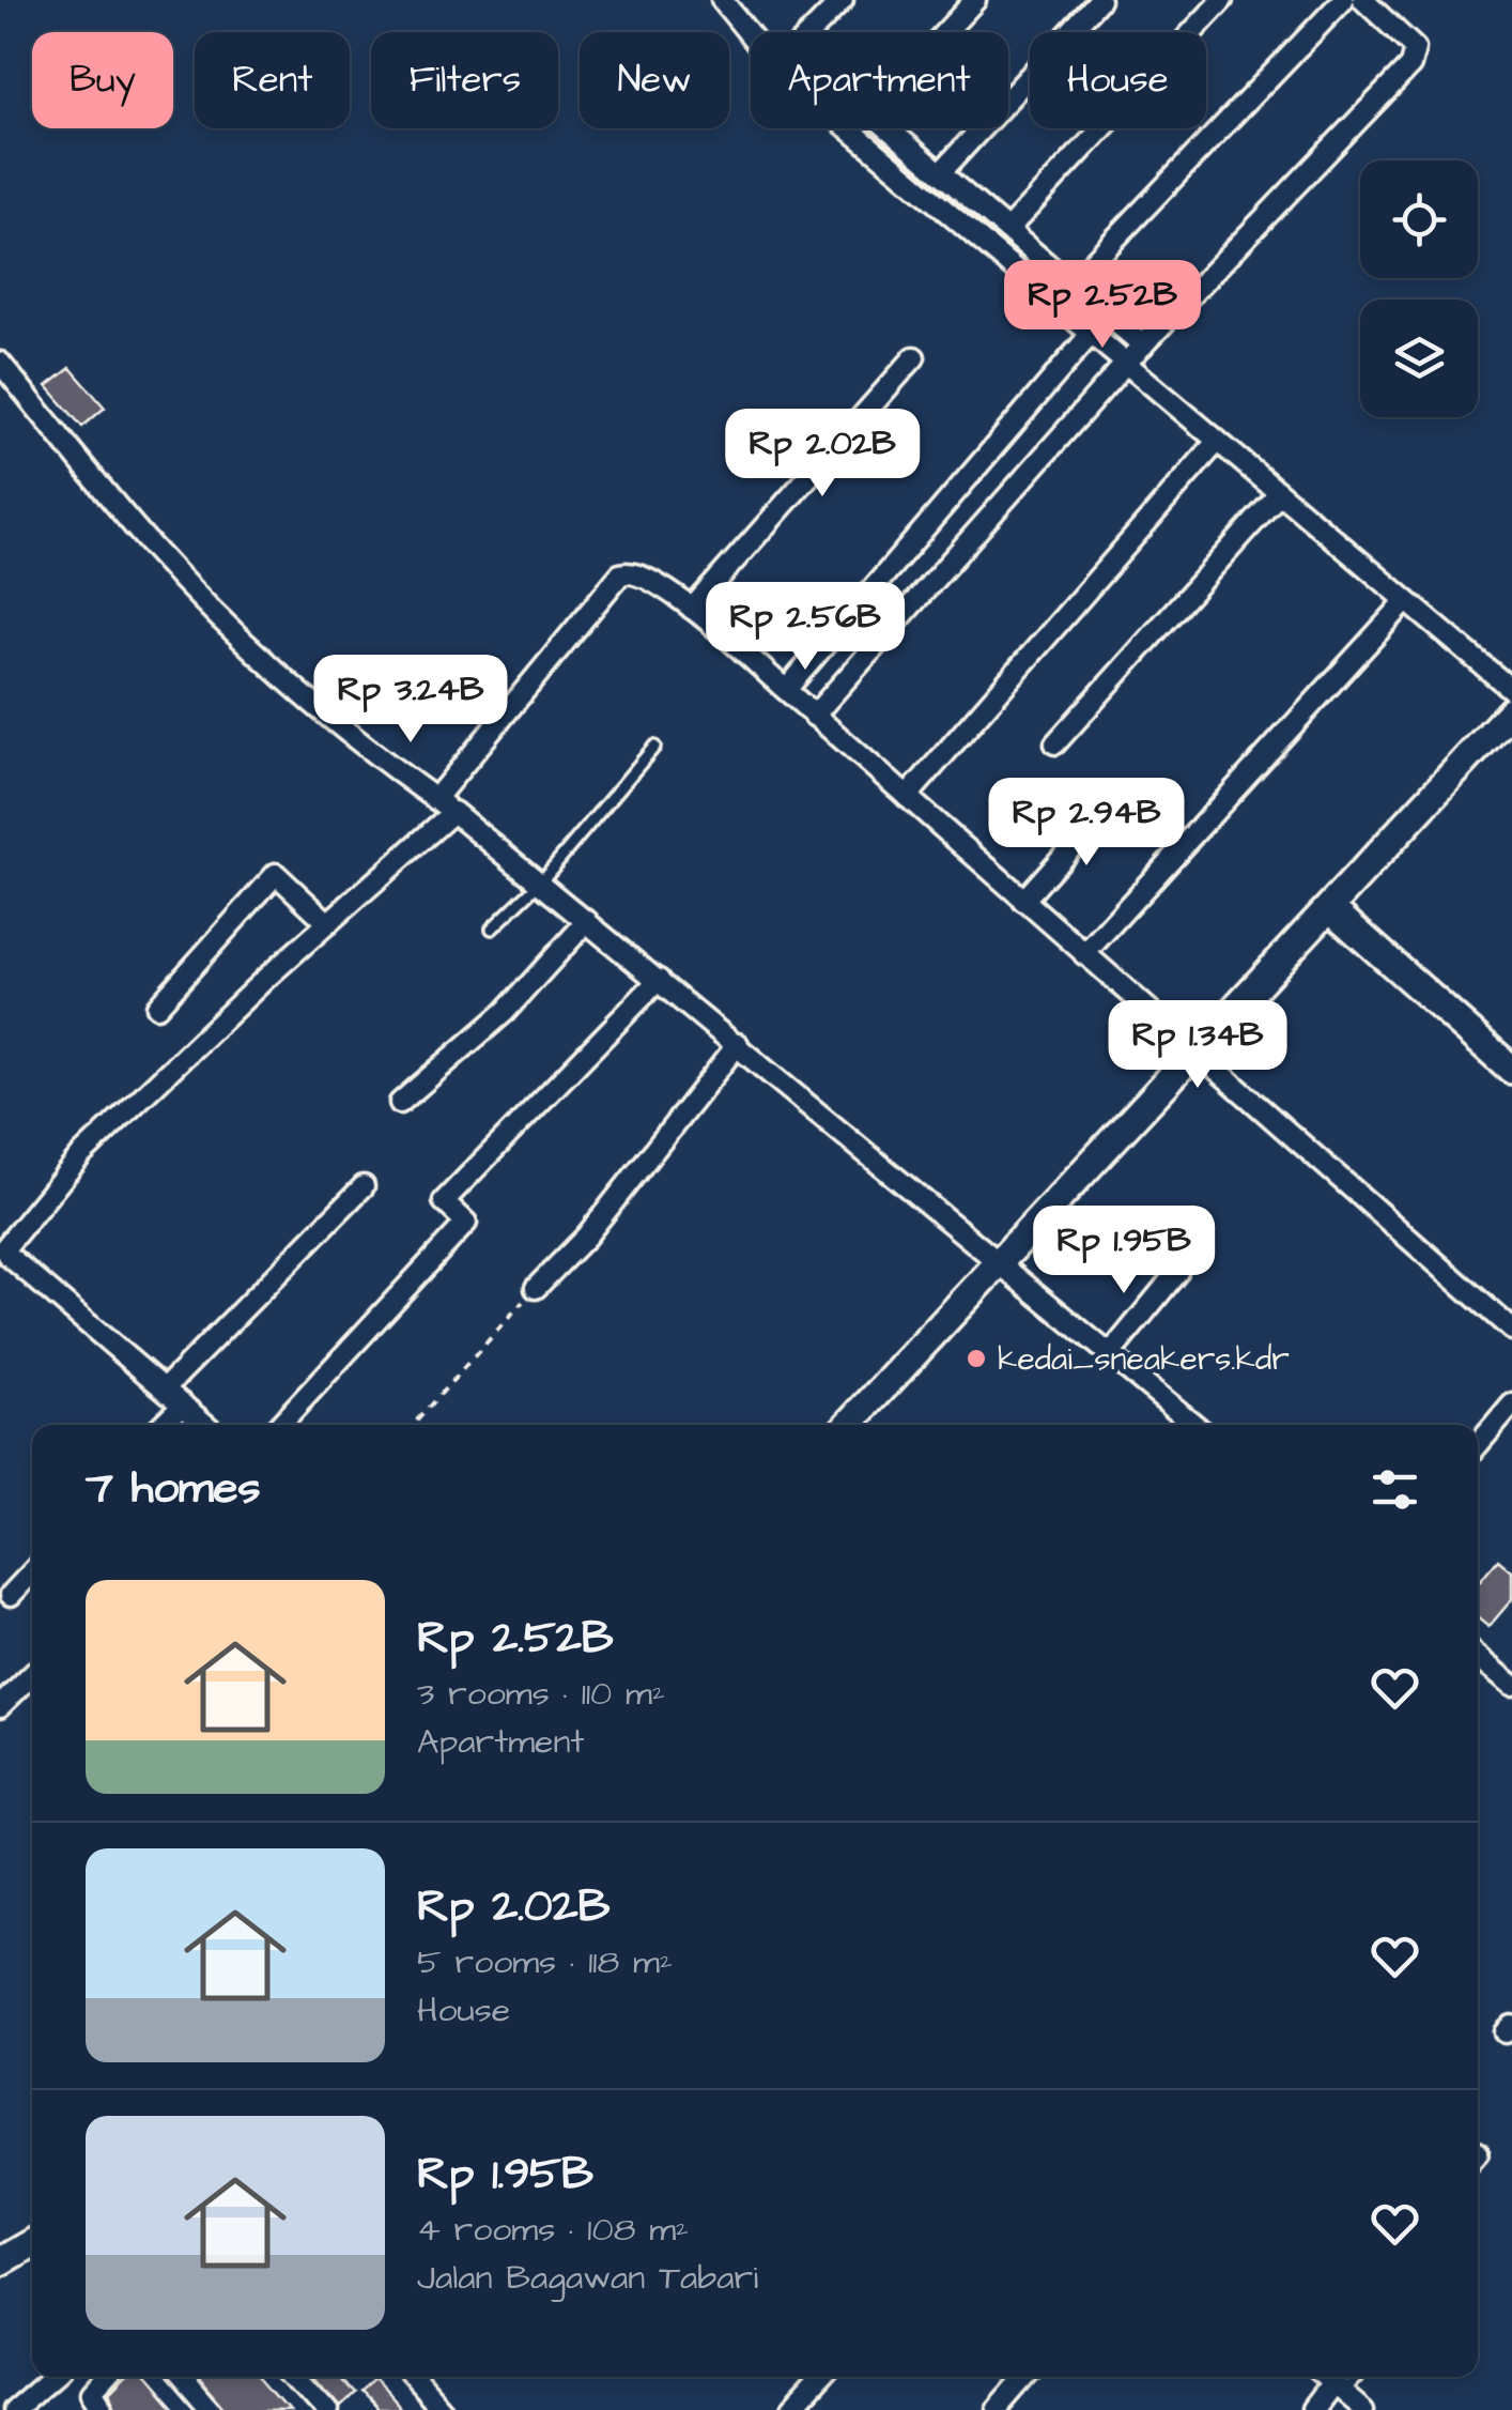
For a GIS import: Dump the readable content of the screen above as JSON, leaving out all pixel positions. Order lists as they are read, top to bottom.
{
  "places": ["kedai_sneakers.kdr"],
  "page": {
    "chip": [
      "Buy",
      "Rent",
      "Filters",
      "New",
      "Apartment",
      "House"
    ],
    "price": [
      "Rp 2.52B",
      "Rp 2.02B",
      "Rp 2.56B",
      "Rp 3.24B",
      "Rp 2.94B",
      "Rp 1.34B",
      "Rp 1.95B"
    ],
    "heading": "7 homes",
    "list": [
      {
        "name": "Rp 2.52B",
        "note": "3 rooms · 110 m² · Apartment"
      },
      {
        "name": "Rp 2.02B",
        "note": "5 rooms · 118 m² · House"
      },
      {
        "name": "Rp 1.95B",
        "note": "4 rooms · 108 m² · Jalan Bagawan Tabari"
      }
    ]
  }
}
